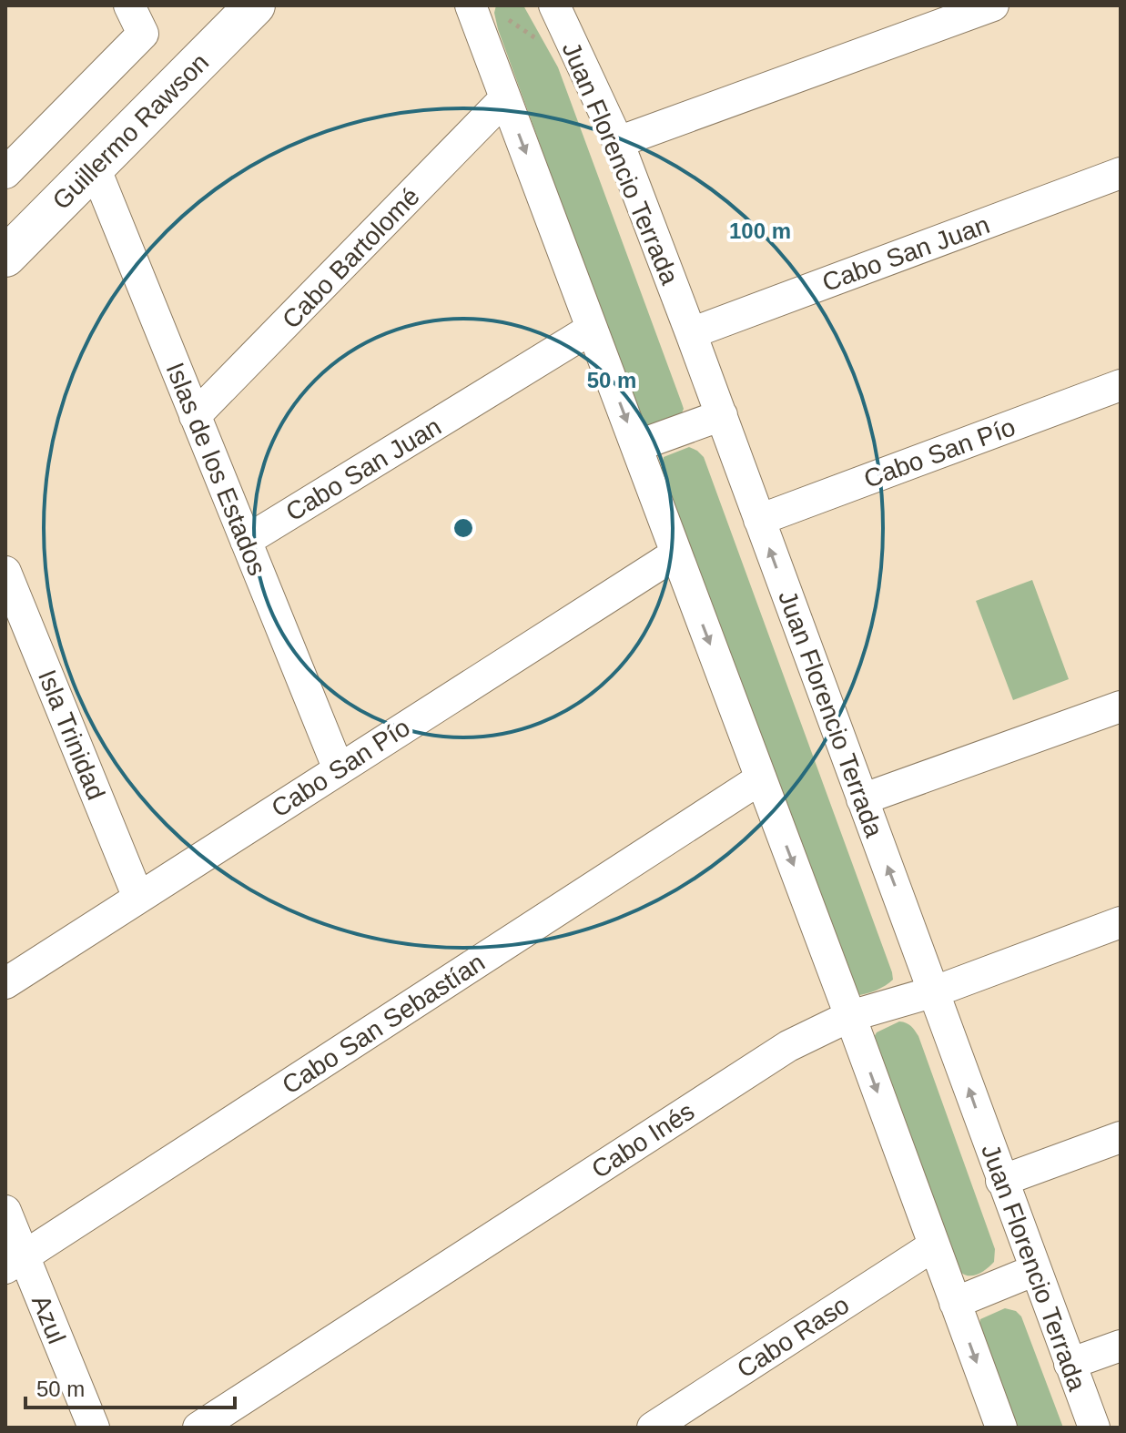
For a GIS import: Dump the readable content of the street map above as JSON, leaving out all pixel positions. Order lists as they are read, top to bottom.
{
  "streets": {
    "main road": ["Guillermo Rawson"],
    "street": [
      "Juan Florencio Terrada",
      "Cabo San Juan",
      "Cabo Bartolomé",
      "Cabo San Pío",
      "Islas de los Estados",
      "Isla Trinidad",
      "Cabo San Sebastían",
      "Cabo Inés",
      "Azul",
      "Cabo Raso"
    ]
  },
  "crossings": [
    ["Guillermo Rawson", "Islas de los Estados"],
    ["Juan Florencio Terrada", "Cabo San Juan"],
    ["Juan Florencio Terrada", "Cabo San Pío"],
    ["Juan Florencio Terrada", "Cabo Inés"],
    ["Cabo San Juan", "Islas de los Estados"],
    ["Cabo Bartolomé", "Islas de los Estados"],
    ["Cabo San Pío", "Islas de los Estados"],
    ["Cabo San Pío", "Isla Trinidad"],
    ["Cabo San Sebastían", "Azul"]
  ],
  "scale_bar": "50 m",
  "rings": ["100 m", "50 m"]
}
